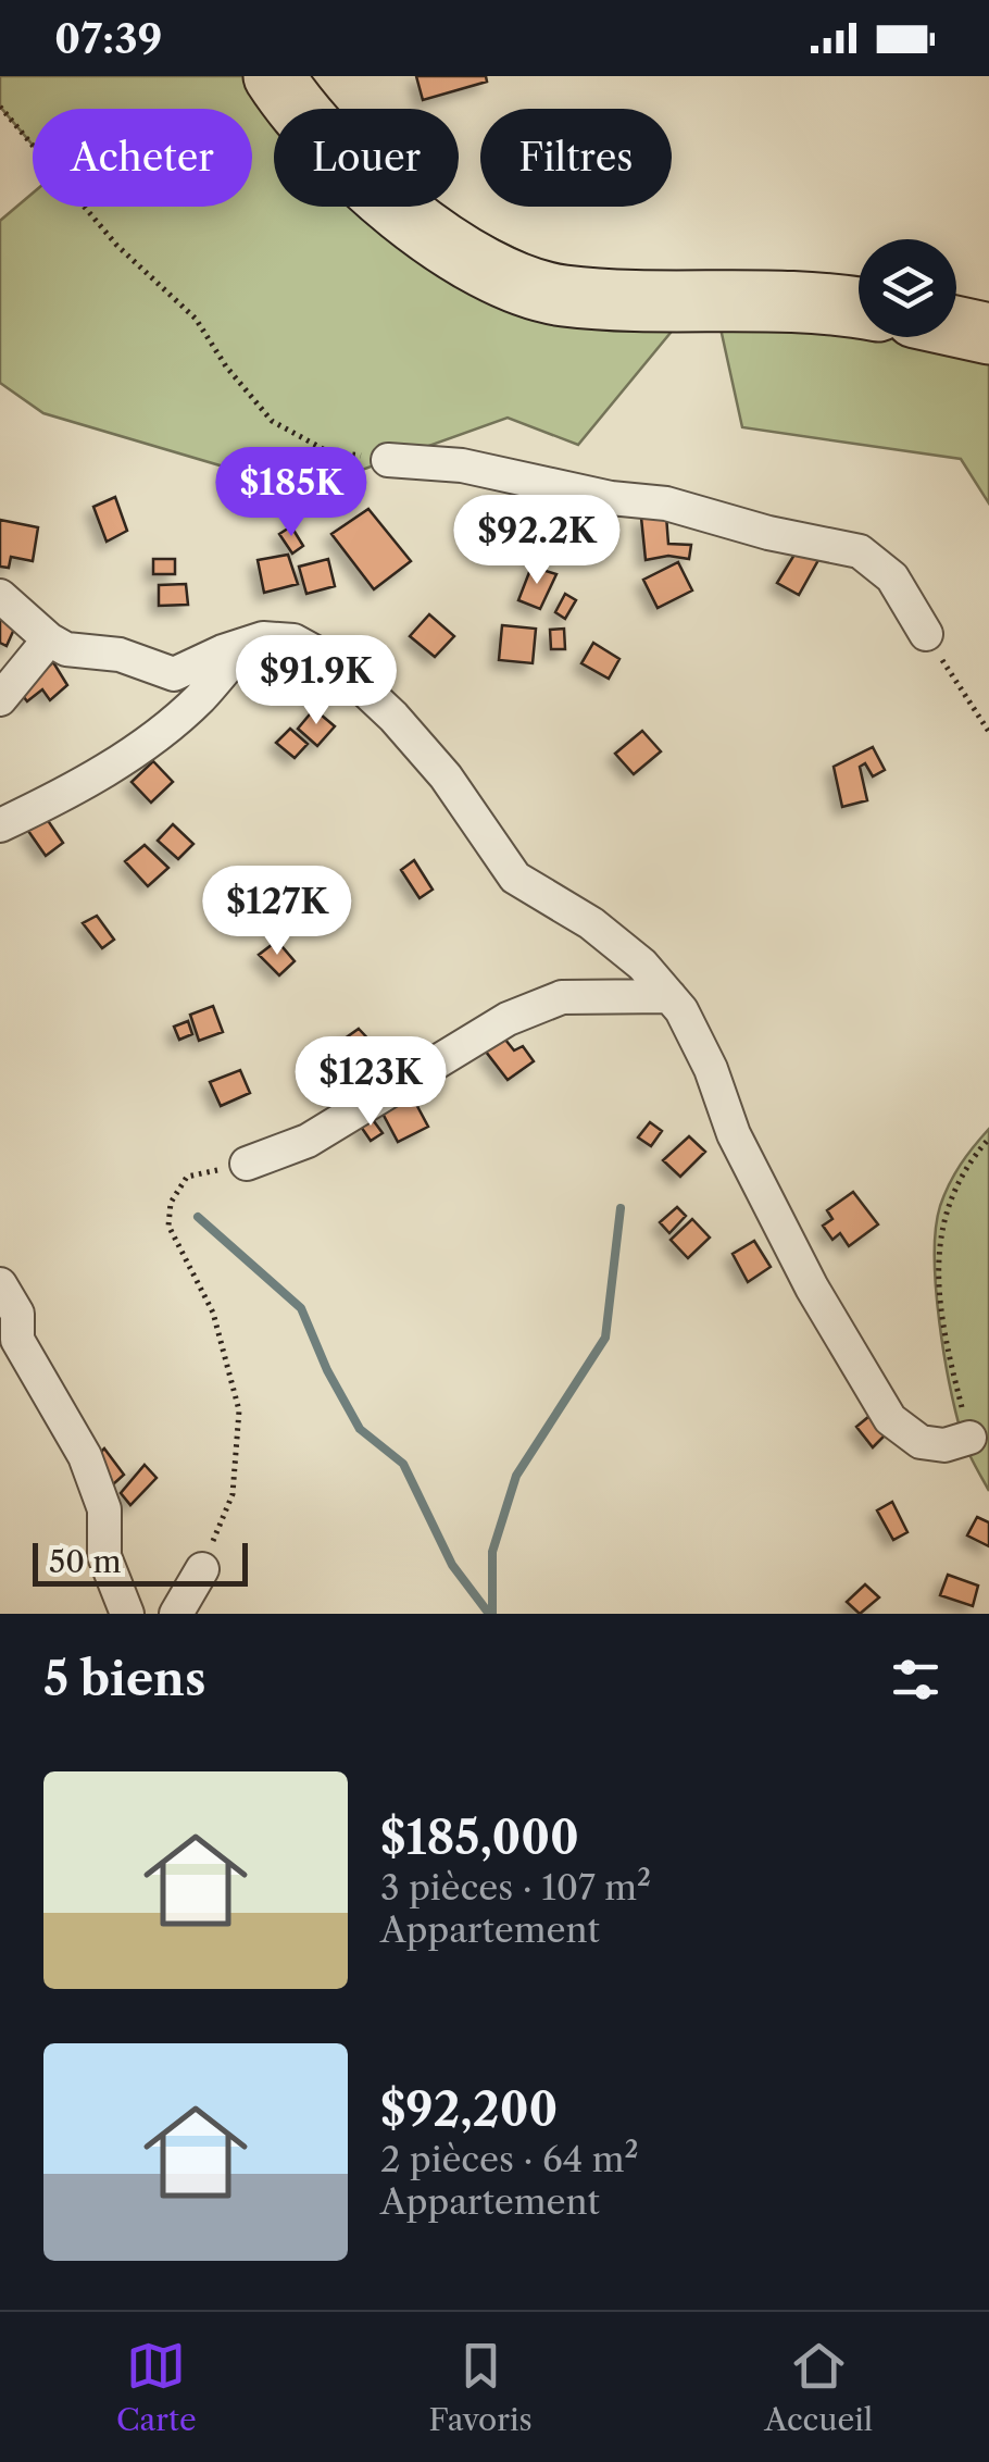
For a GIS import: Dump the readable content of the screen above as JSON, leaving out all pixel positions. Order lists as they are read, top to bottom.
{
  "scale_bar": "50 m",
  "page": {
    "status": "07:39",
    "chip": ["Acheter", "Louer", "Filtres"],
    "price": [
      "$185K",
      "$92.2K",
      "$91.9K",
      "$127K",
      "$123K"
    ],
    "scale": "50 m",
    "heading": "5 biens",
    "list": [
      {
        "name": "$185,000",
        "note": "3 pièces · 107 m² · Appartement"
      },
      {
        "name": "$92,200",
        "note": "2 pièces · 64 m² · Appartement"
      }
    ],
    "tabs": ["Carte", "Favoris", "Accueil"]
  }
}
